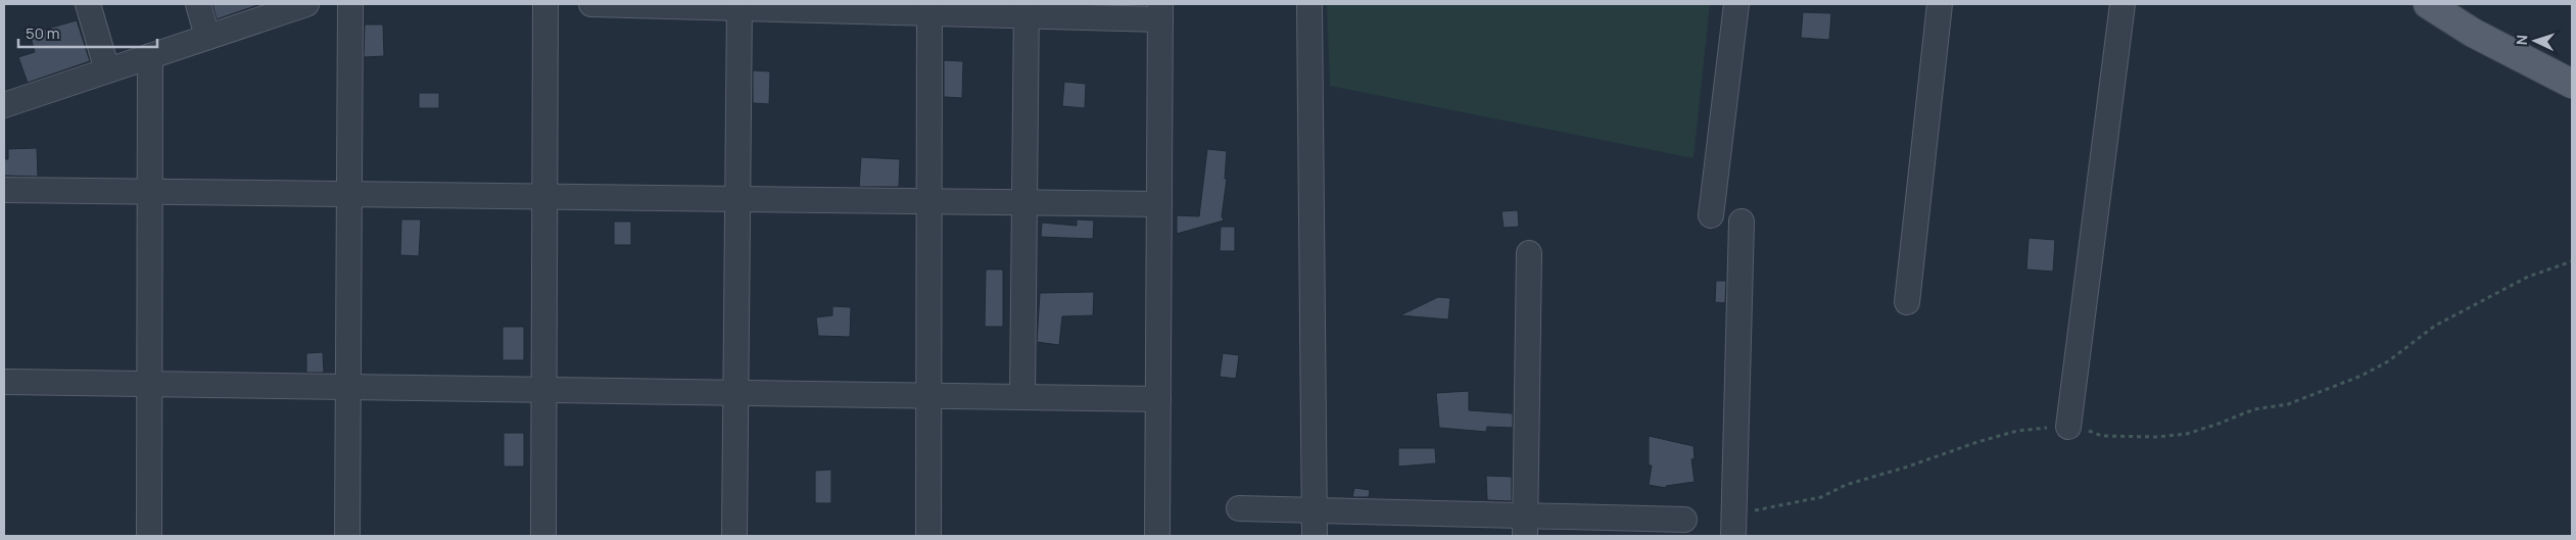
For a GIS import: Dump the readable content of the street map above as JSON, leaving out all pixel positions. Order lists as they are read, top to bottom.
{
  "scale_bar": "50 m",
  "north": "left"
}
